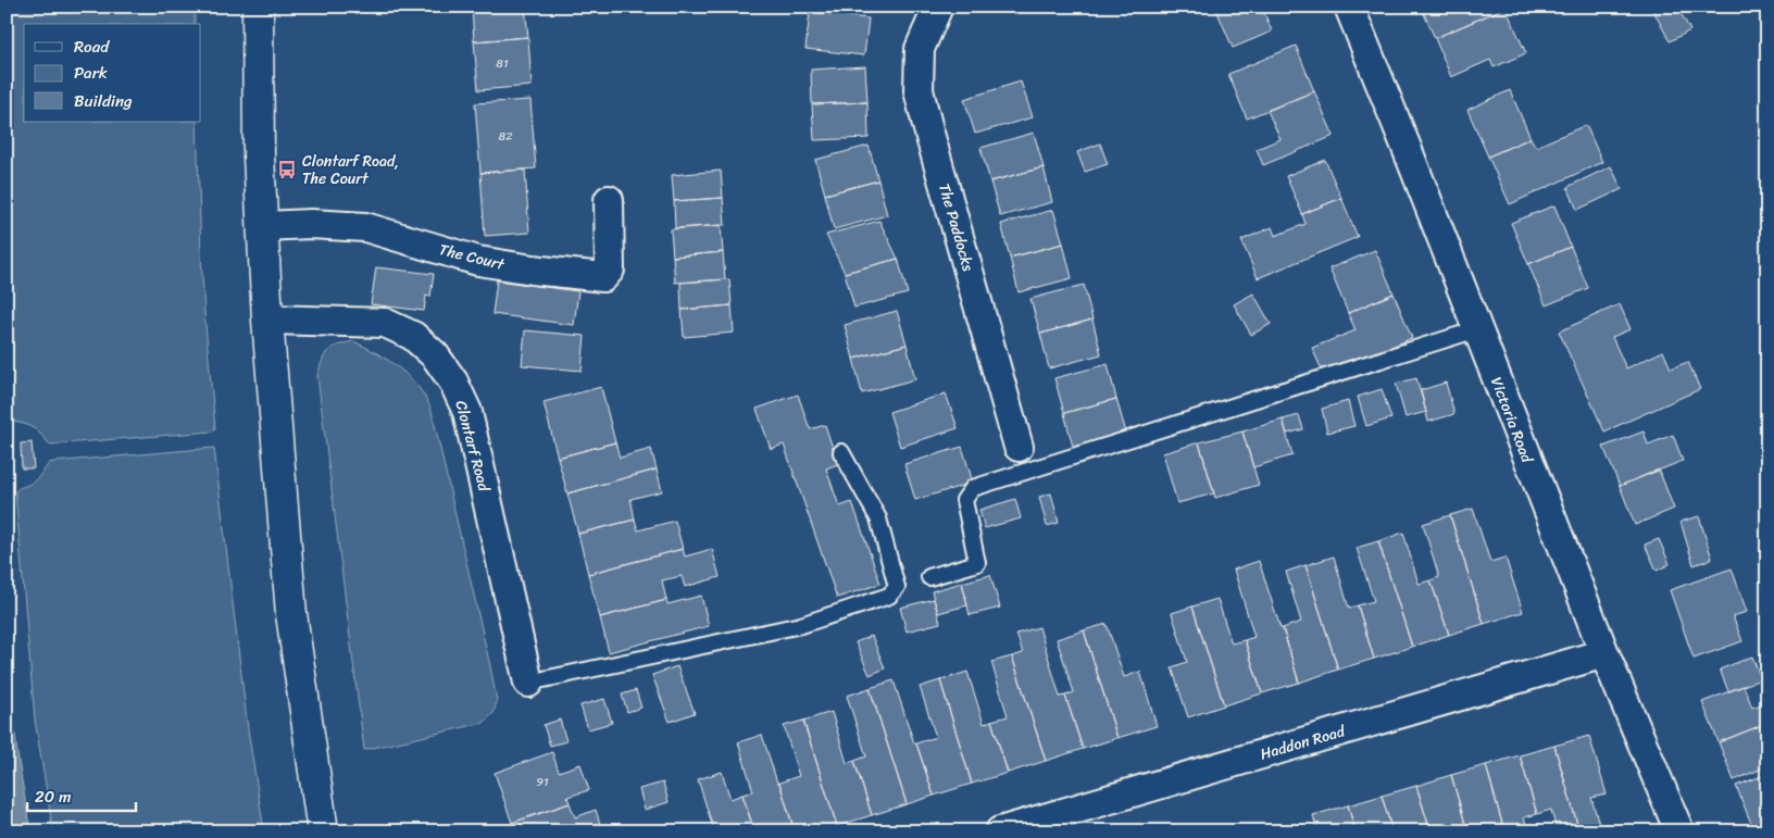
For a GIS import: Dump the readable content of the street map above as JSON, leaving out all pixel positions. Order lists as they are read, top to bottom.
{
  "streets": {
    "street": [
      "The Paddocks",
      "The Court",
      "Victoria Road",
      "Clontarf Road",
      "Haddon Road"
    ]
  },
  "crossings": [
    ["Victoria Road", "Haddon Road"]
  ],
  "places": {
    "bus stop": ["Clontarf Road, The Court"]
  },
  "house_numbers": ["81", "82", "91"],
  "legend": ["Road", "Park", "Building"],
  "scale_bar": "20 m"
}
